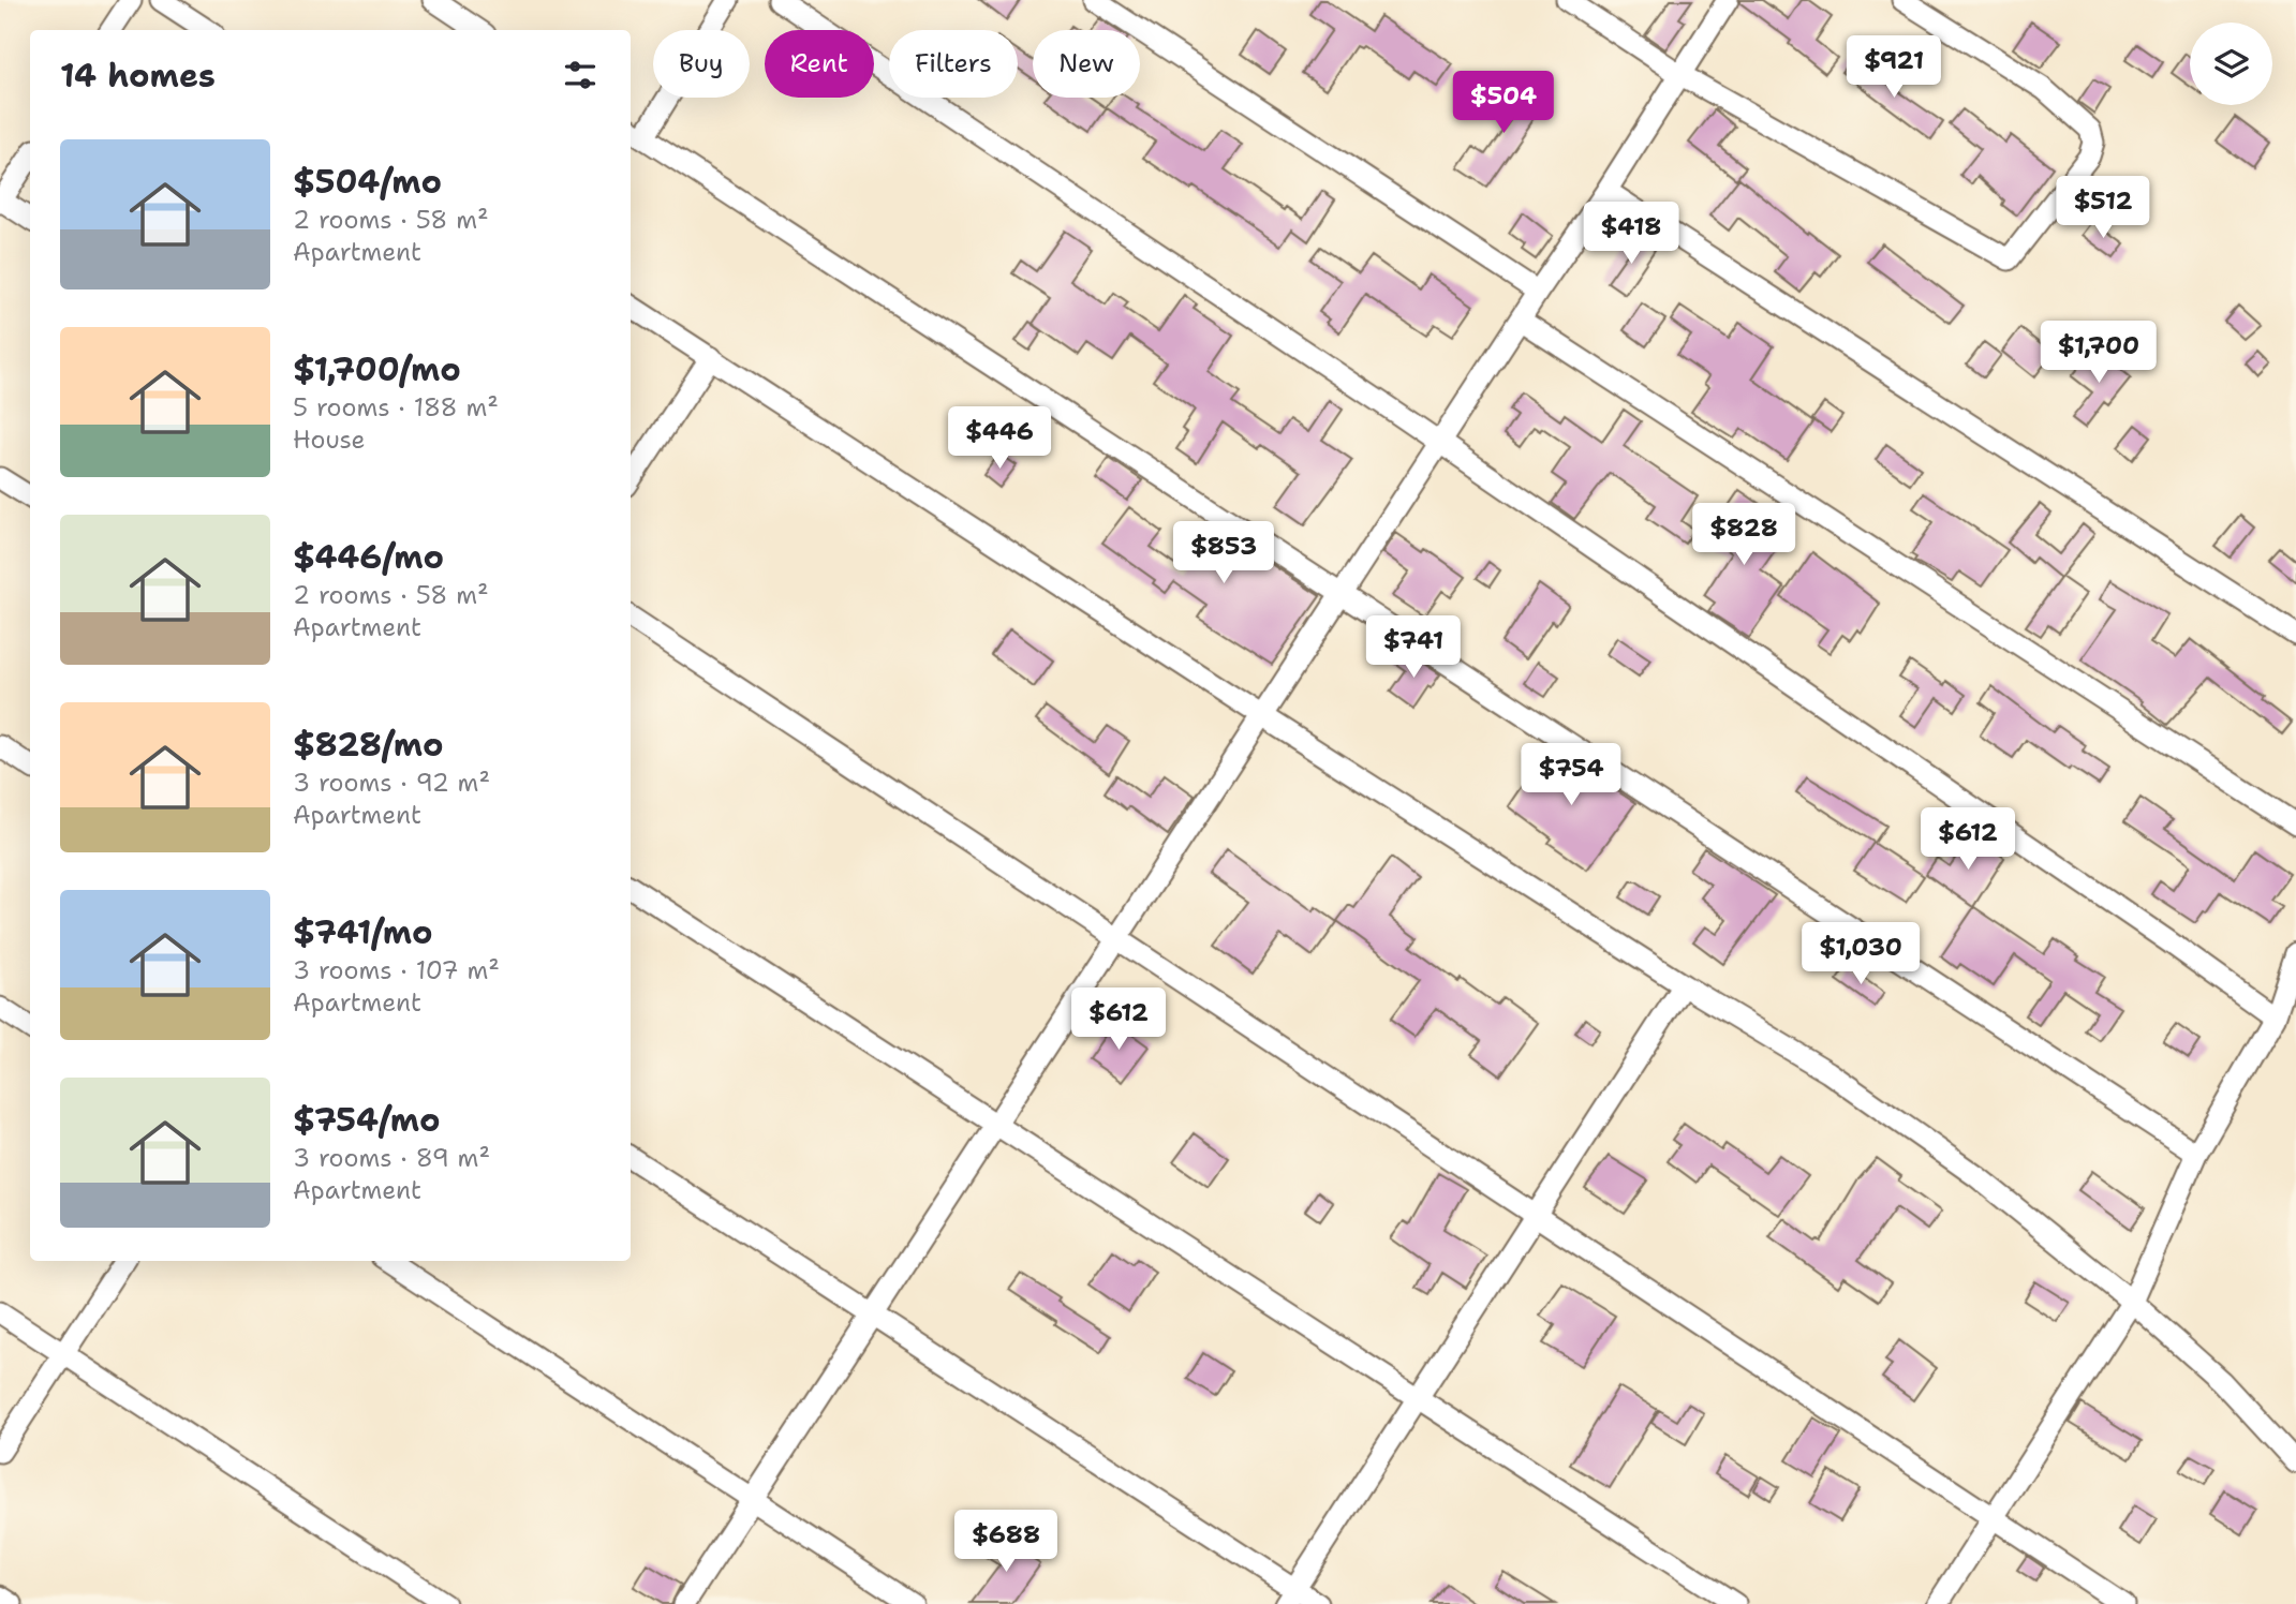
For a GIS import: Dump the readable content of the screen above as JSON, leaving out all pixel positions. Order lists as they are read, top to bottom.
{
  "page": {
    "chip": [
      "Buy",
      "Rent",
      "Filters",
      "New"
    ],
    "heading": "14 homes",
    "price": [
      "$921",
      "$504",
      "$512",
      "$418",
      "$1,700",
      "$446",
      "$828",
      "$853",
      "$741",
      "$754",
      "$612",
      "$1,030",
      "$612",
      "$688"
    ],
    "list": [
      {
        "name": "$504/mo",
        "note": "2 rooms · 58 m² · Apartment"
      },
      {
        "name": "$1,700/mo",
        "note": "5 rooms · 188 m² · House"
      },
      {
        "name": "$446/mo",
        "note": "2 rooms · 58 m² · Apartment"
      },
      {
        "name": "$828/mo",
        "note": "3 rooms · 92 m² · Apartment"
      },
      {
        "name": "$741/mo",
        "note": "3 rooms · 107 m² · Apartment"
      },
      {
        "name": "$754/mo",
        "note": "3 rooms · 89 m² · Apartment"
      }
    ]
  }
}
